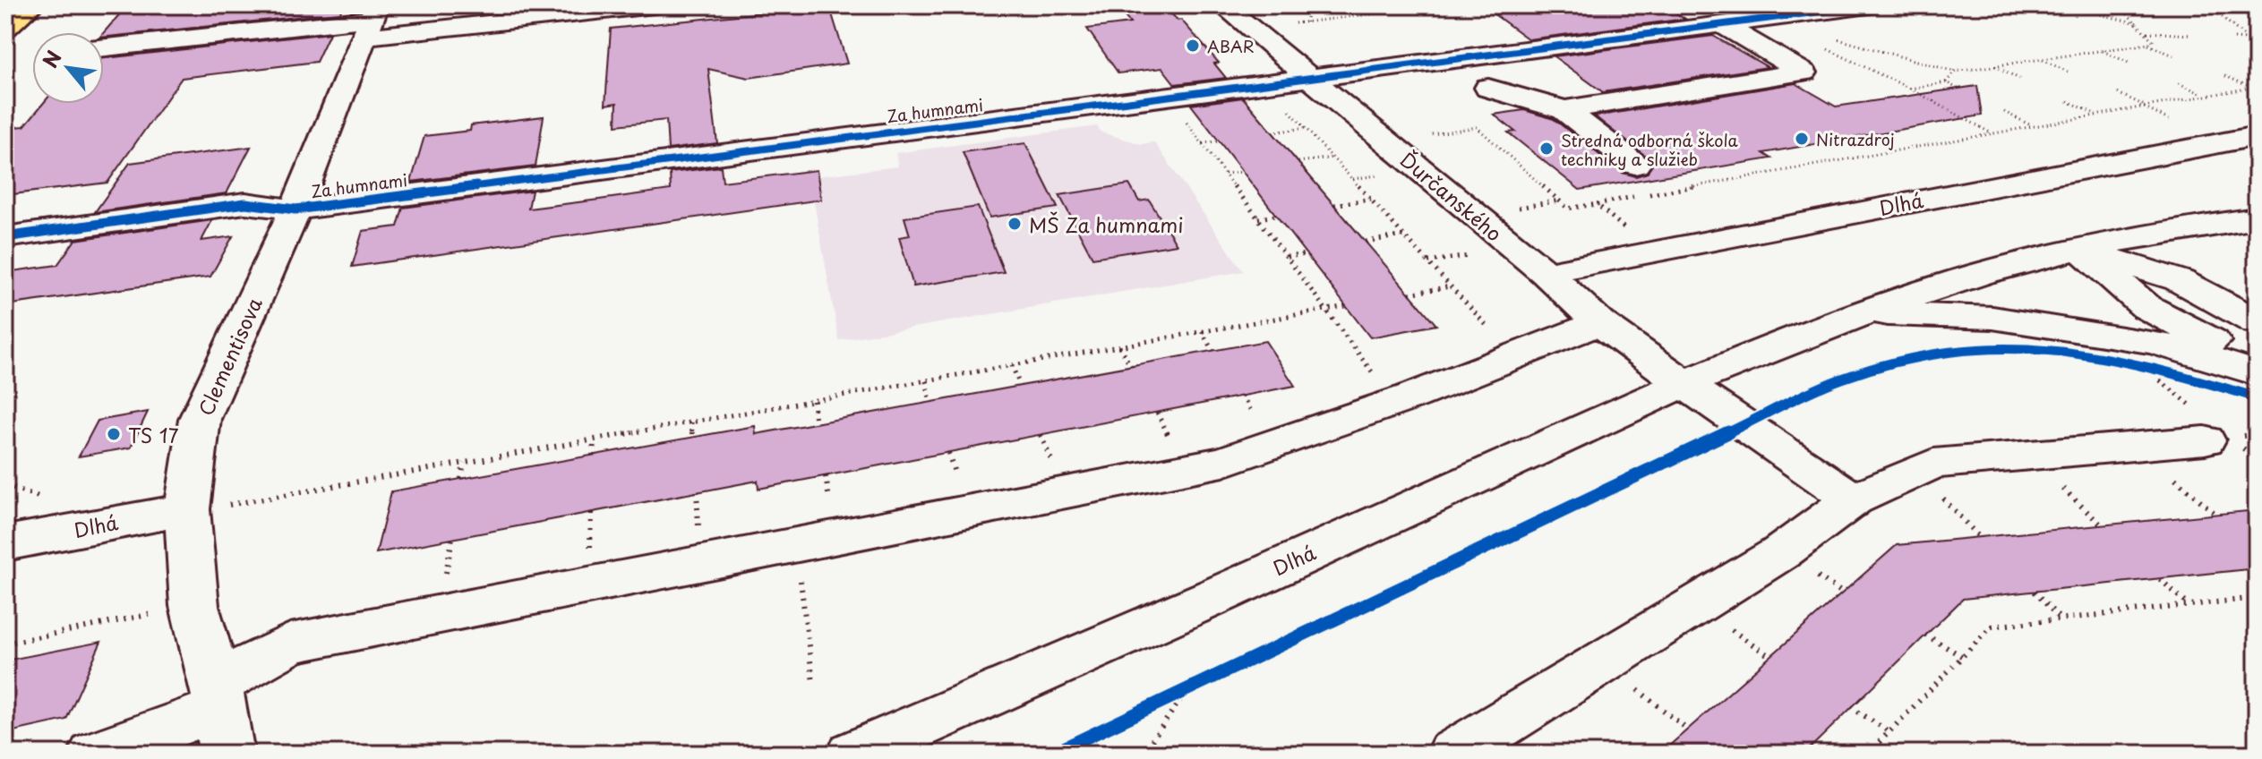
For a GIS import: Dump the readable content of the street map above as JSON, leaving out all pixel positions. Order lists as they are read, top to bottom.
{
  "streets": {
    "street": [
      "Za humnami",
      "Ďurčanského",
      "Dlhá",
      "Clementisova"
    ]
  },
  "crossings": [
    ["Za humnami", "Ďurčanského"],
    ["Za humnami", "Clementisova"],
    ["Ďurčanského", "Dlhá"],
    ["Dlhá", "Clementisova"]
  ],
  "places": [
    "ABAR",
    "Nitrazdroj",
    "Stredná odborná škola techniky a služieb",
    "MŠ Za humnami",
    "TS 17"
  ],
  "north": "top left"
}
